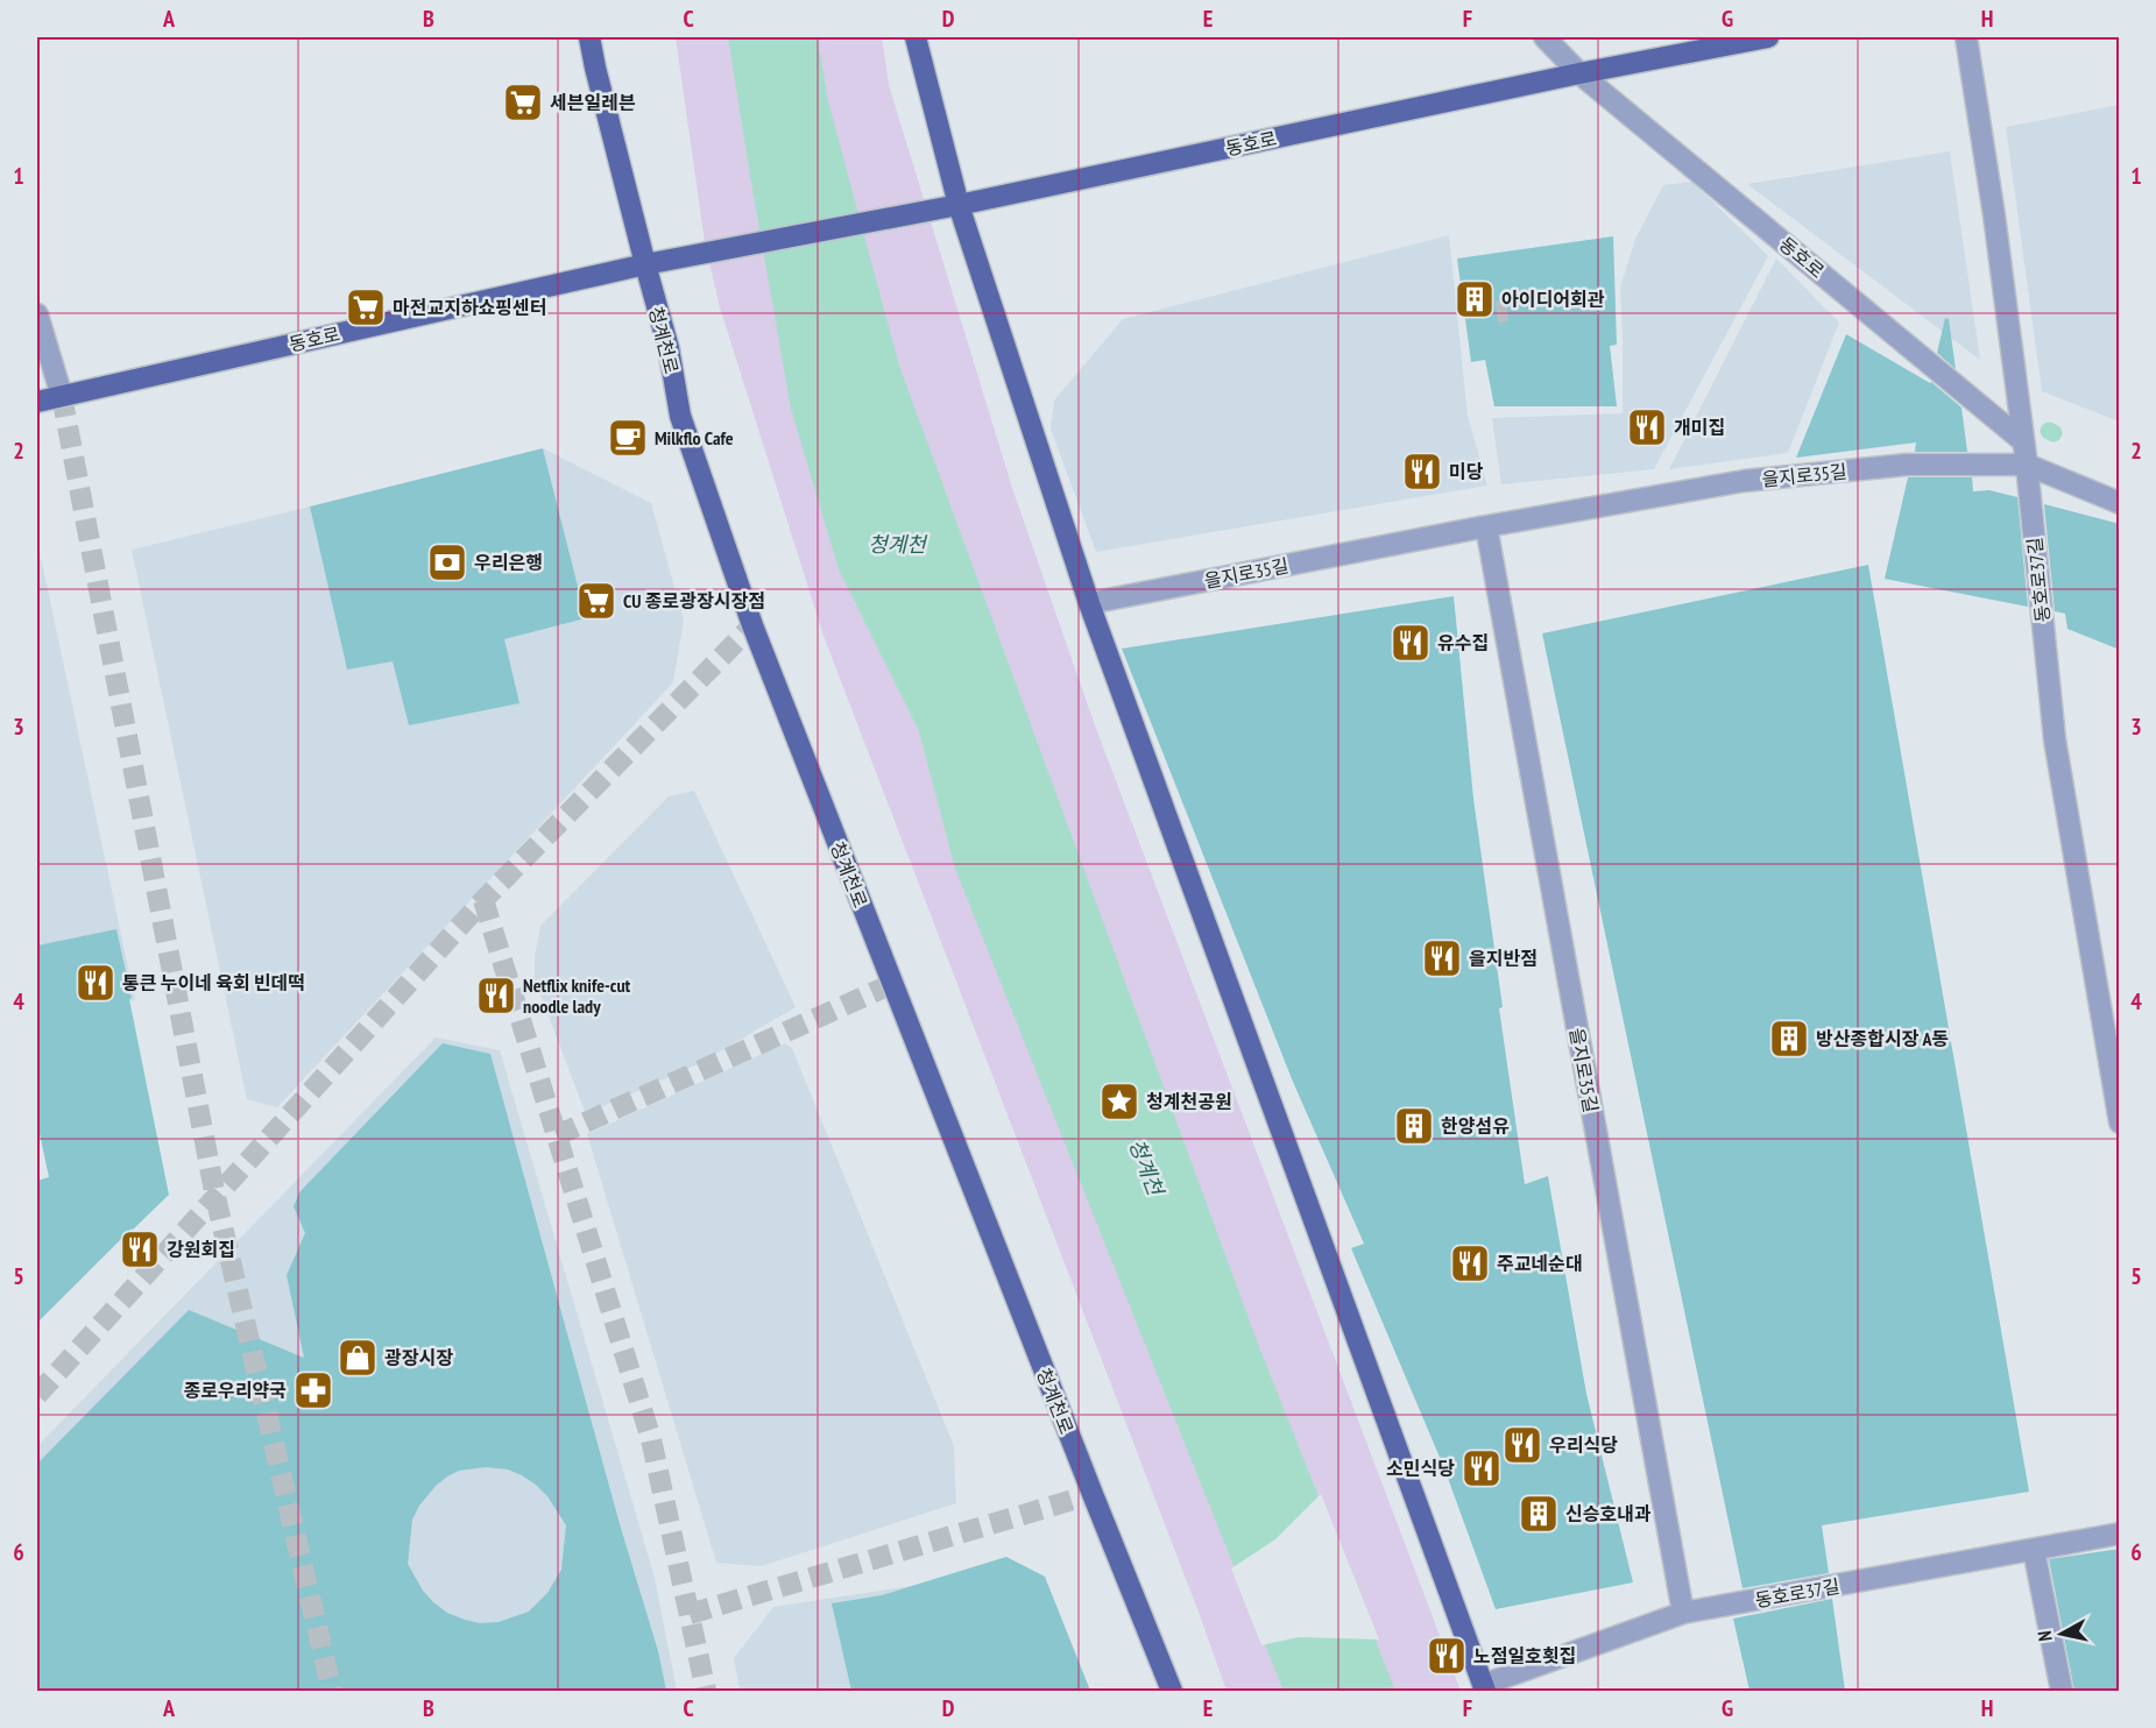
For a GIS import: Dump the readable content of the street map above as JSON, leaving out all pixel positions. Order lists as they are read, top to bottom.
{
  "streets": {
    "main road": ["동호로", "청계천로"],
    "street": ["을지로35길", "동호로37길"]
  },
  "crossings": [
    ["동호로", "청계천로"],
    ["동호로", "동호로37길"],
    ["을지로35길", "동호로37길"]
  ],
  "water": ["청계천"],
  "places": {
    "supermarket": ["세븐일레븐", "마전교지하쇼핑센터", "CU 종로광장시장점"],
    "building": [
      "아이디어회관",
      "방산종합시장 A동",
      "한양섬유",
      "신승호내과"
    ],
    "restaurant": [
      "개미집",
      "미당",
      "유수집",
      "을지반점",
      "통큰 누이네 육회 빈데떡",
      "Netflix knife-cut noodle lady",
      "강원회집",
      "주교네순대",
      "우리식당",
      "소민식당",
      "노점일호횟집"
    ],
    "cafe": ["Milkflo Cafe"],
    "bank": ["우리은행"],
    "place": ["청계천공원"],
    "shop": ["광장시장"],
    "pharmacy": ["종로우리약국"]
  },
  "north": "left",
  "grid": {
    "columns": [
      "A",
      "B",
      "C",
      "D",
      "E",
      "F",
      "G",
      "H"
    ],
    "rows": [
      "1",
      "2",
      "3",
      "4",
      "5",
      "6"
    ]
  }
}
